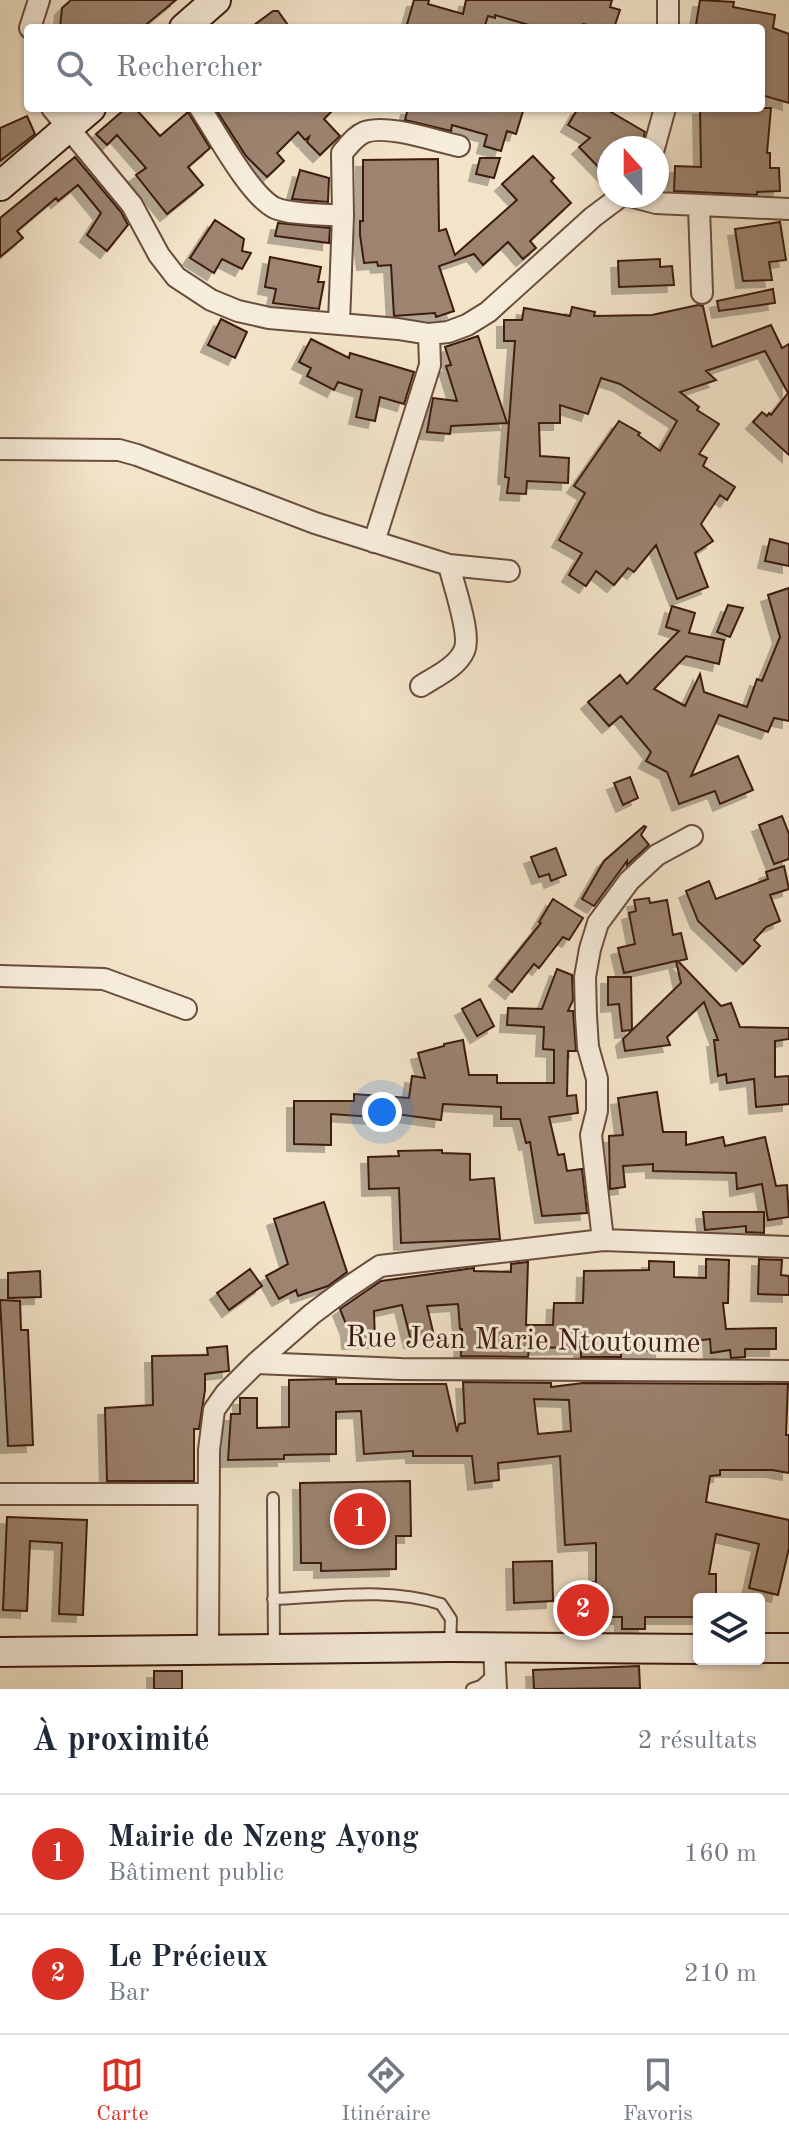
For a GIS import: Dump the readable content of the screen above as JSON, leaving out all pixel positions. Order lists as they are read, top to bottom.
{
  "streets": {
    "street": ["Rue Jean Marie Ntoutoume"]
  },
  "north": "top",
  "page": {
    "search": "Rechercher",
    "pins": ["1", "2"],
    "heading": ["À proximité", "2 résultats"],
    "list": [
      {
        "mark": "1",
        "name": "Mairie de Nzeng Ayong",
        "note": "Bâtiment public",
        "value": "160 m"
      },
      {
        "mark": "2",
        "name": "Le Précieux",
        "note": "Bar",
        "value": "210 m"
      }
    ],
    "nav": ["Carte", "Itinéraire", "Favoris"]
  }
}
